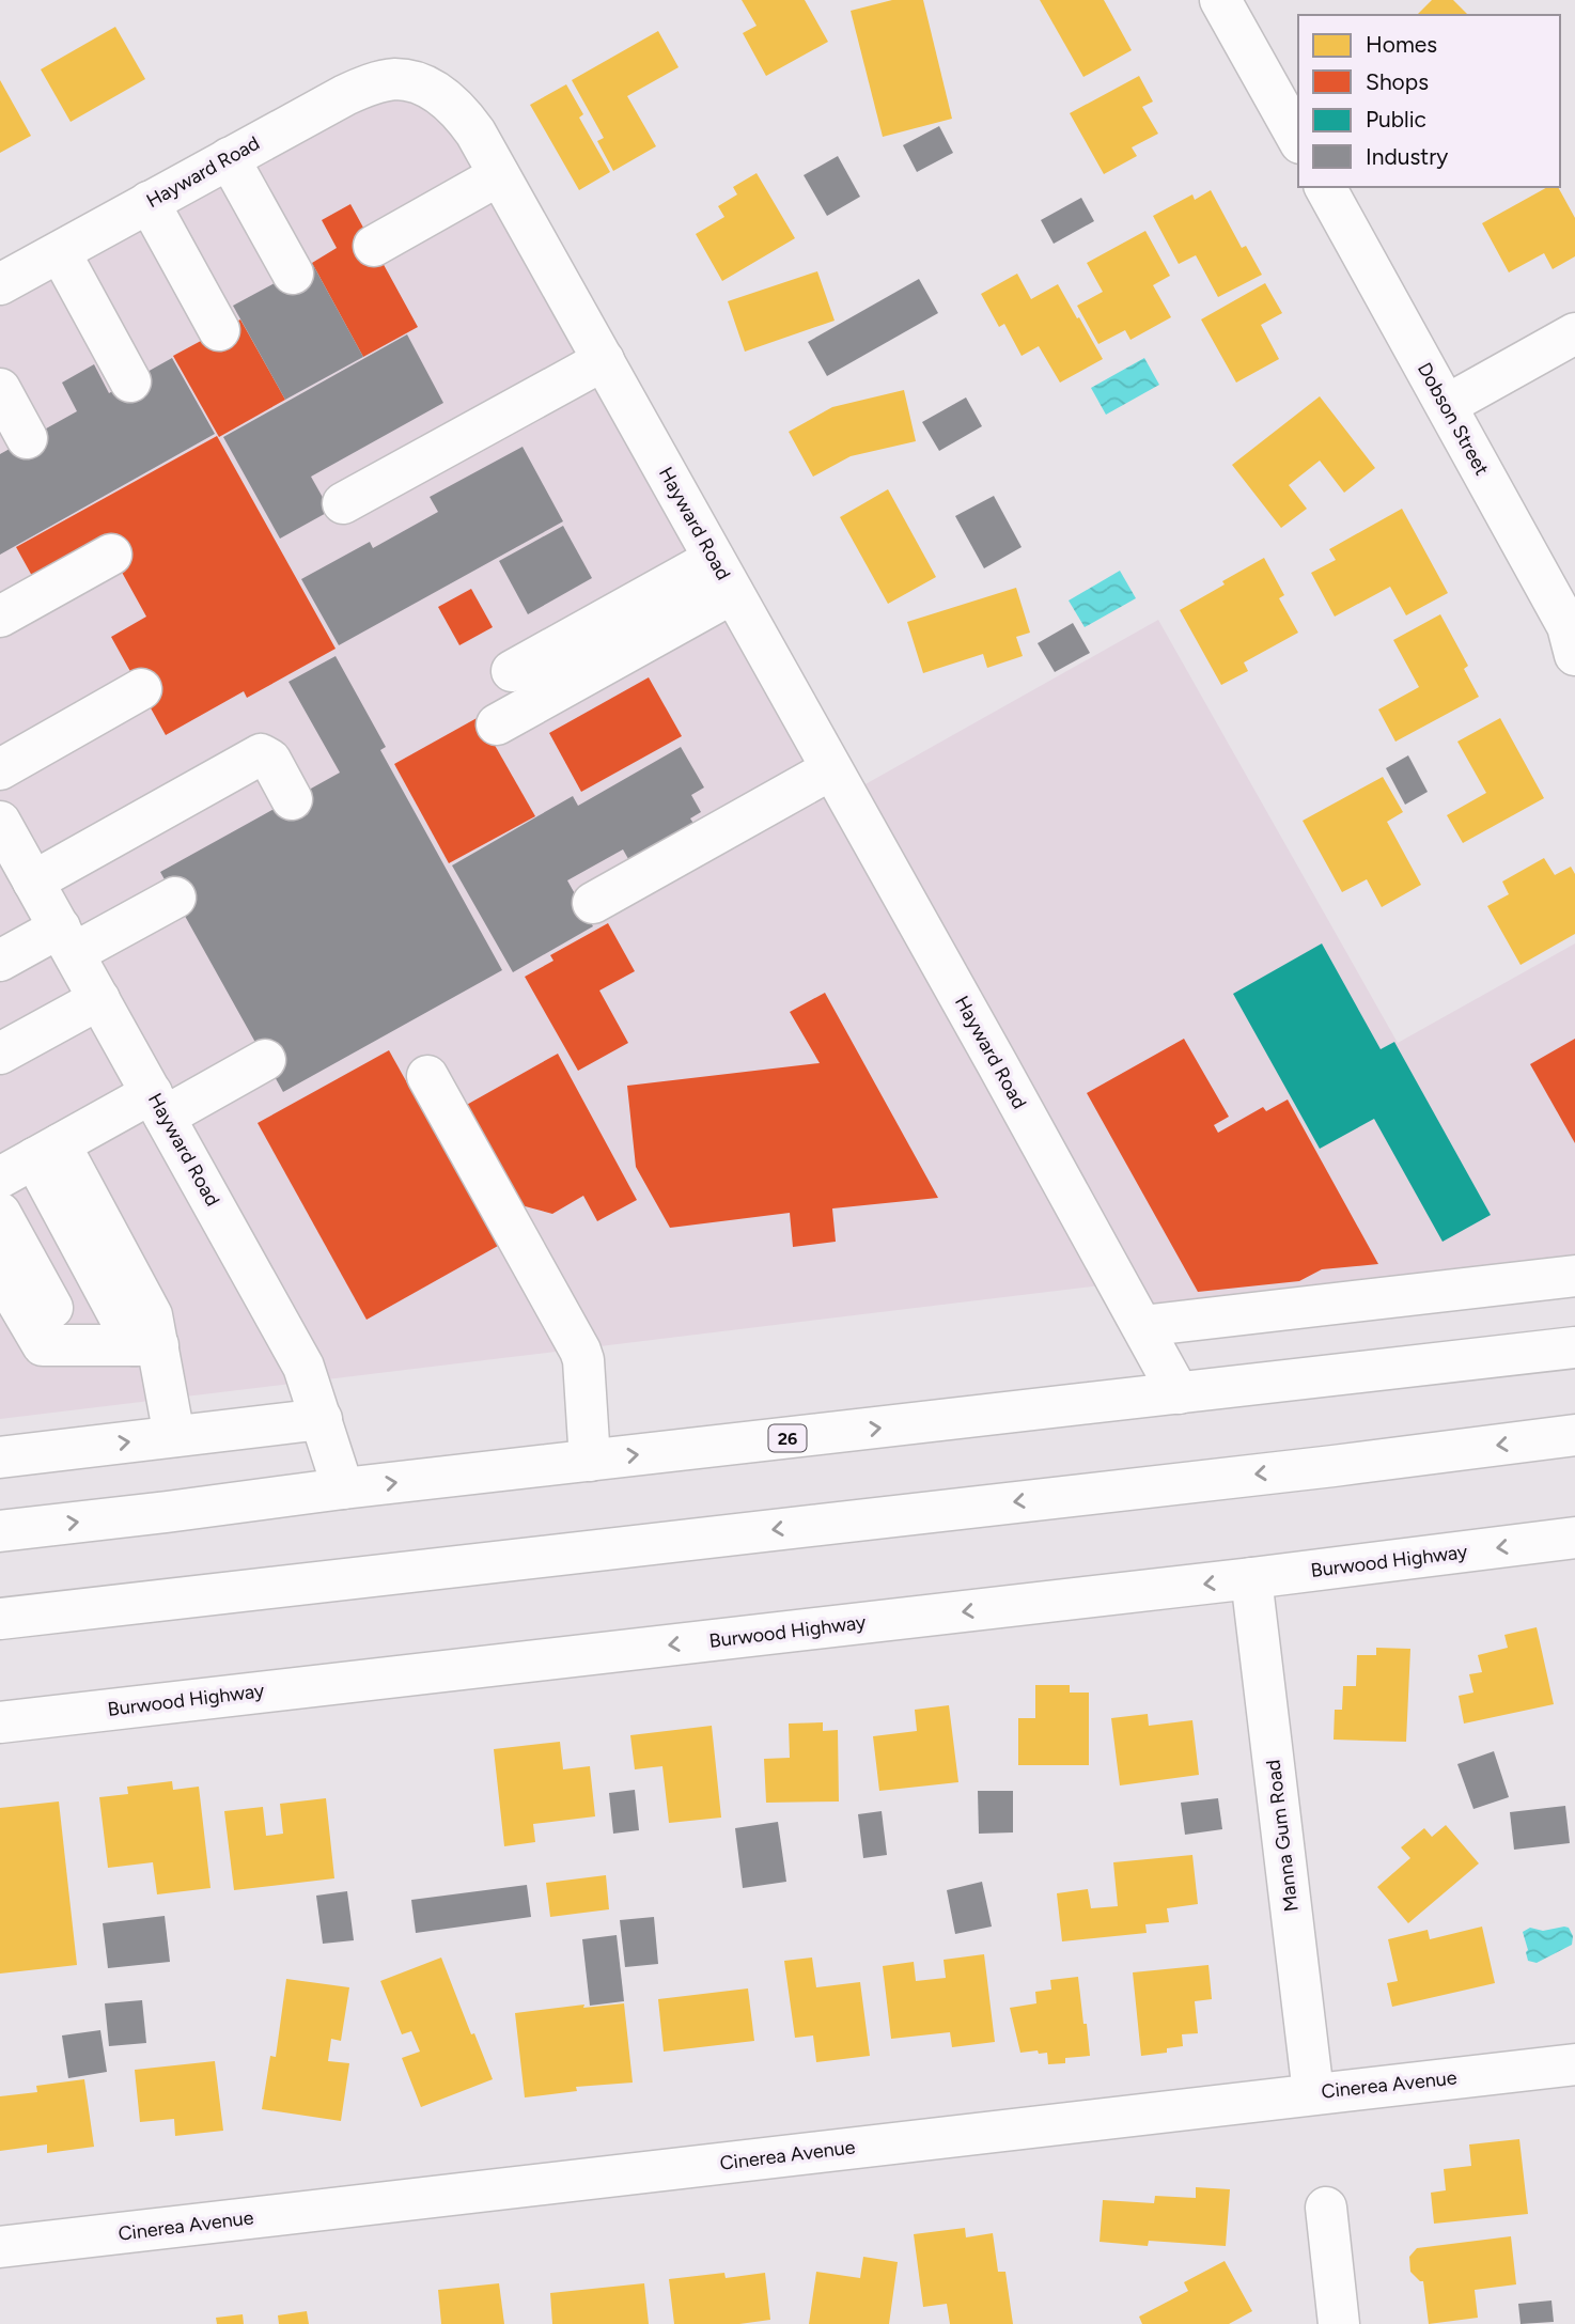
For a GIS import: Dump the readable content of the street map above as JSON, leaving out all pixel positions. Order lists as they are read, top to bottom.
{
  "streets": {
    "main road": [
      "Hayward Road",
      "Dobson Street",
      "26",
      "Burwood Highway",
      "Manna Gum Road",
      "Cinerea Avenue"
    ]
  },
  "crossings": [
    ["Hayward Road", "26"],
    ["Burwood Highway", "Manna Gum Road"],
    ["Manna Gum Road", "Cinerea Avenue"]
  ],
  "legend": [
    "Homes",
    "Shops",
    "Public",
    "Industry"
  ]
}
